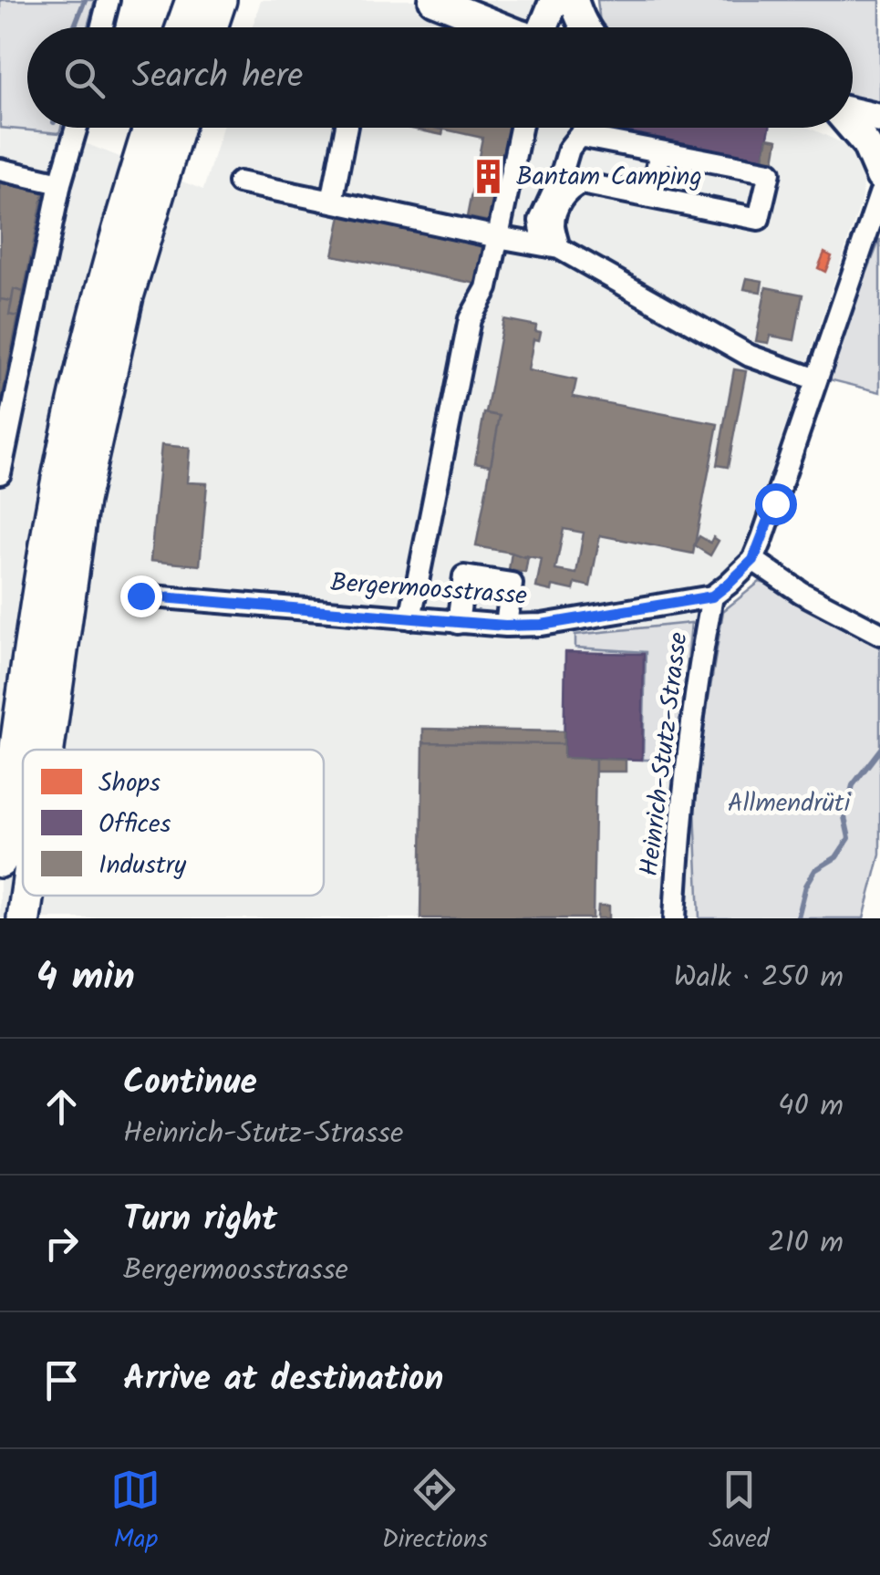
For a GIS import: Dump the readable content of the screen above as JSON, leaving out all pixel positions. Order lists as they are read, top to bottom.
{
  "streets": {
    "street": ["Bergermoosstrasse", "Heinrich-Stutz-Strasse"]
  },
  "crossings": [
    ["Bergermoosstrasse", "Heinrich-Stutz-Strasse"]
  ],
  "parks": ["Allmendrüti"],
  "places": {
    "building": ["Bantam Camping"]
  },
  "legend": ["Shops", "Offices", "Industry"],
  "page": {
    "search": "Search here",
    "heading": ["4 min", "Walk · 250 m"],
    "list": [
      ["Continue", "Heinrich-Stutz-Strasse", "40 m"],
      ["Turn right", "Bergermoosstrasse", "210 m"],
      "Arrive at destination"
    ],
    "nav": ["Map", "Directions", "Saved"]
  }
}
